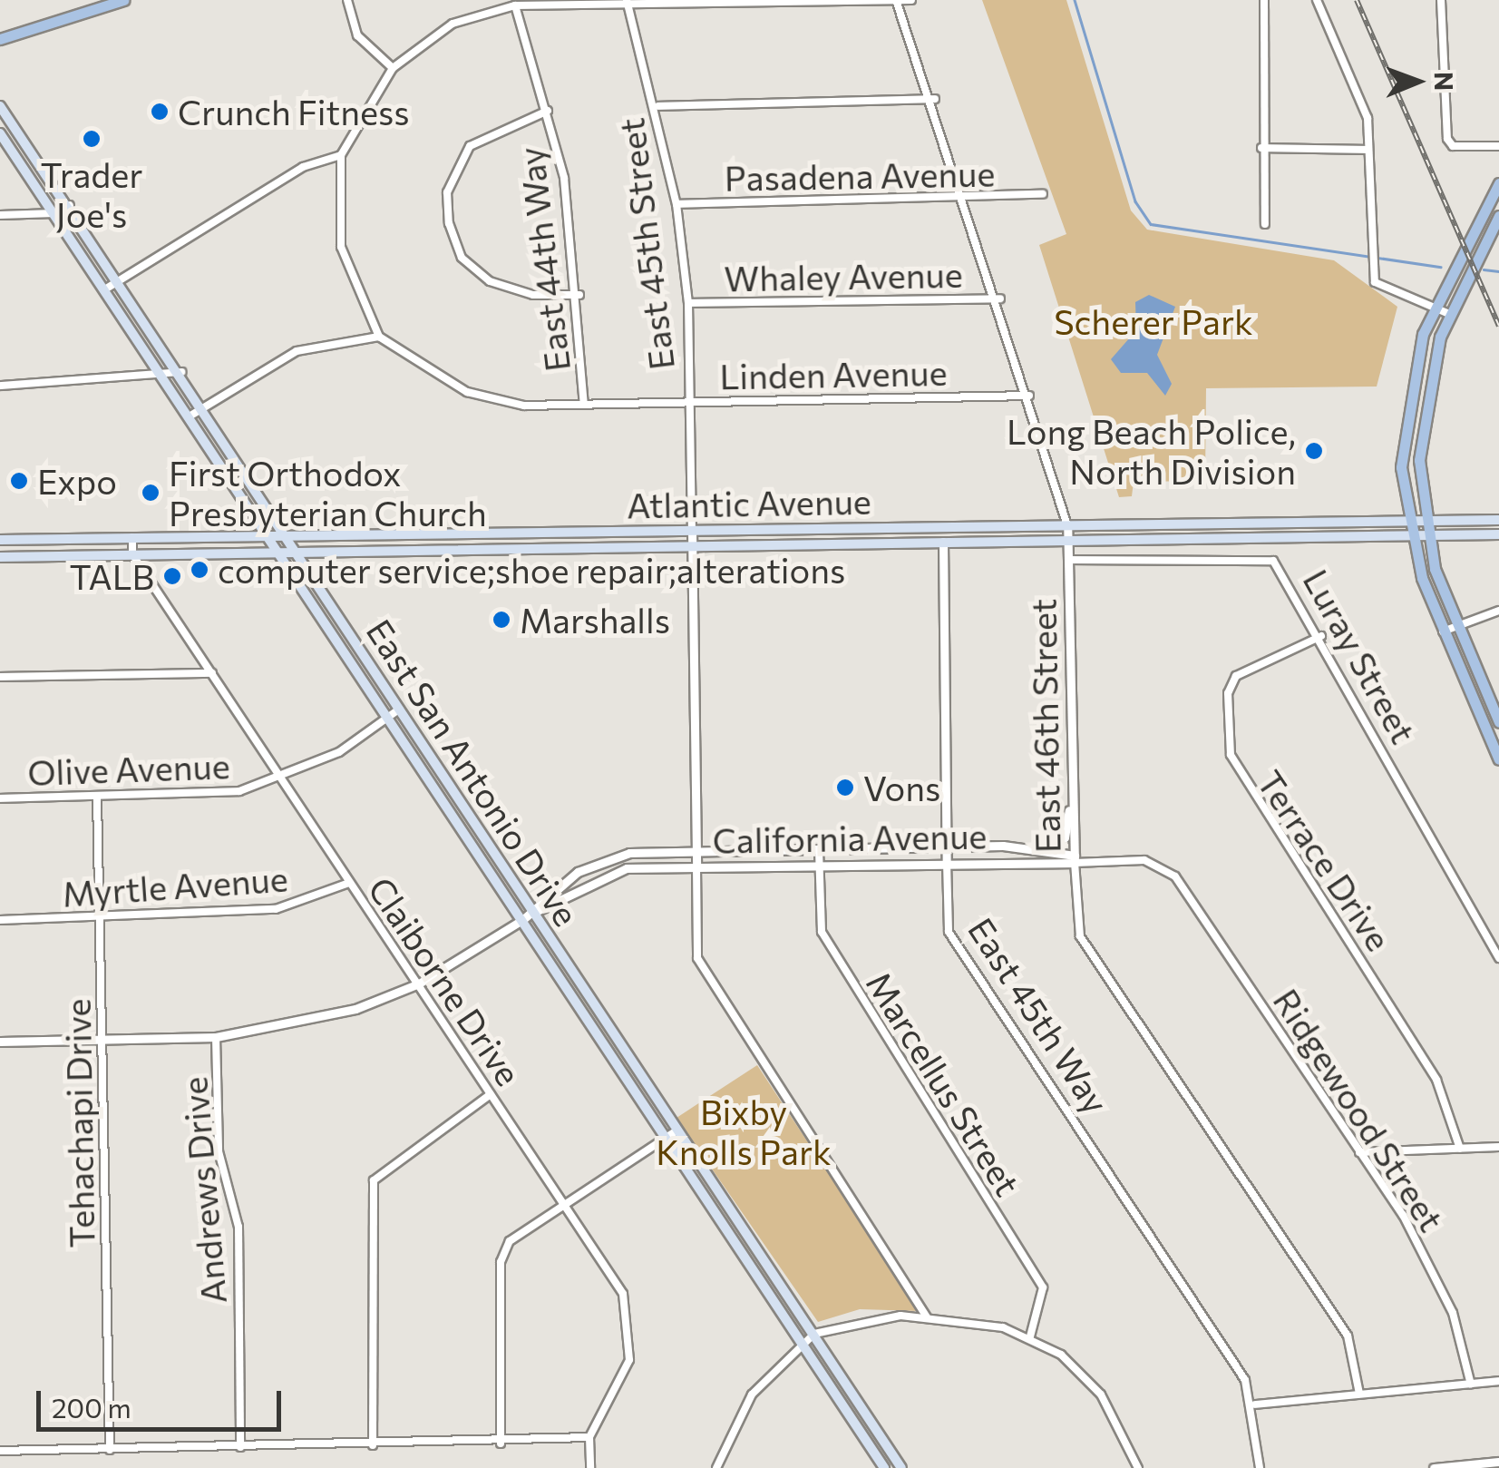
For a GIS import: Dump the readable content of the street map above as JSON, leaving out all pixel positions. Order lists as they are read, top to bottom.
{
  "streets": {
    "main road": ["Atlantic Avenue", "East San Antonio Drive"],
    "street": [
      "Pasadena Avenue",
      "East 45th Street",
      "East 44th Way",
      "Whaley Avenue",
      "Linden Avenue",
      "Luray Street",
      "East 46th Street",
      "Olive Avenue",
      "California Avenue",
      "Terrace Drive",
      "Myrtle Avenue",
      "Claiborne Drive",
      "East 45th Way",
      "Marcellus Street",
      "Ridgewood Street",
      "Tehachapi Drive",
      "Andrews Drive"
    ]
  },
  "crossings": [
    ["Pasadena Avenue", "East 45th Street"],
    ["Pasadena Avenue", "East 46th Street"],
    ["East 45th Street", "Whaley Avenue"],
    ["East 45th Street", "Linden Avenue"],
    ["East 45th Street", "Atlantic Avenue"],
    ["East 45th Street", "California Avenue"],
    ["East 44th Way", "Linden Avenue"],
    ["Whaley Avenue", "East 46th Street"],
    ["Linden Avenue", "East 46th Street"],
    ["Atlantic Avenue", "East 46th Street"],
    ["Atlantic Avenue", "East San Antonio Drive"],
    ["Atlantic Avenue", "Claiborne Drive"],
    ["Atlantic Avenue", "East 45th Way"],
    ["Luray Street", "East 46th Street"],
    ["Luray Street", "Terrace Drive"],
    ["East 46th Street", "California Avenue"],
    ["Olive Avenue", "East San Antonio Drive"],
    ["Olive Avenue", "Claiborne Drive"],
    ["Olive Avenue", "Tehachapi Drive"],
    ["East San Antonio Drive", "California Avenue"],
    ["California Avenue", "Claiborne Drive"],
    ["California Avenue", "East 45th Way"],
    ["California Avenue", "Marcellus Street"],
    ["California Avenue", "Ridgewood Street"],
    ["California Avenue", "Tehachapi Drive"],
    ["California Avenue", "Andrews Drive"],
    ["Myrtle Avenue", "Claiborne Drive"],
    ["Myrtle Avenue", "Tehachapi Drive"]
  ],
  "parks": ["Scherer Park", "Bixby Knolls Park"],
  "places": [
    "Crunch Fitness",
    "Trader Joe's",
    "Long Beach Police, North Division",
    "Expo",
    "First Orthodox Presbyterian Church",
    "computer service;shoe repair;alterations",
    "TALB",
    "Marshalls",
    "Vons"
  ],
  "scale_bar": "200 m",
  "north": "right"
}
